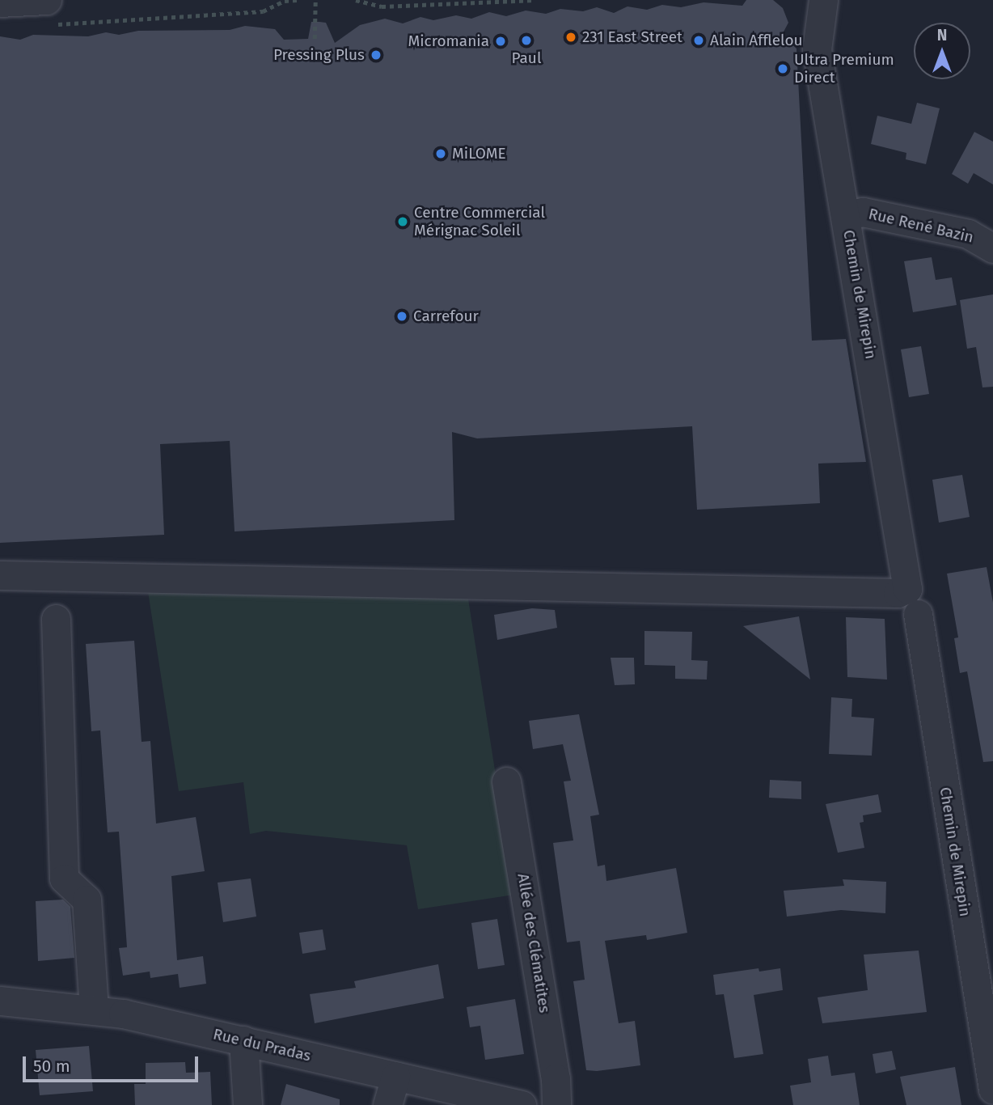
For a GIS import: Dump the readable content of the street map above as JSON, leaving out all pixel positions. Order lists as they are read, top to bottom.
{
  "streets": {
    "street": [
      "Rue René Bazin",
      "Chemin de Mirepin",
      "Allée des Clématites",
      "Rue du Pradas"
    ]
  },
  "crossings": [
    ["Rue René Bazin", "Chemin de Mirepin"]
  ],
  "places": [
    "231 East Street",
    "Paul",
    "Alain Afflelou",
    "Micromania",
    "Pressing Plus",
    "Ultra Premium Direct",
    "MiLOME",
    "Centre Commercial Mérignac Soleil",
    "Carrefour"
  ],
  "scale_bar": "50 m",
  "north": "top"
}
